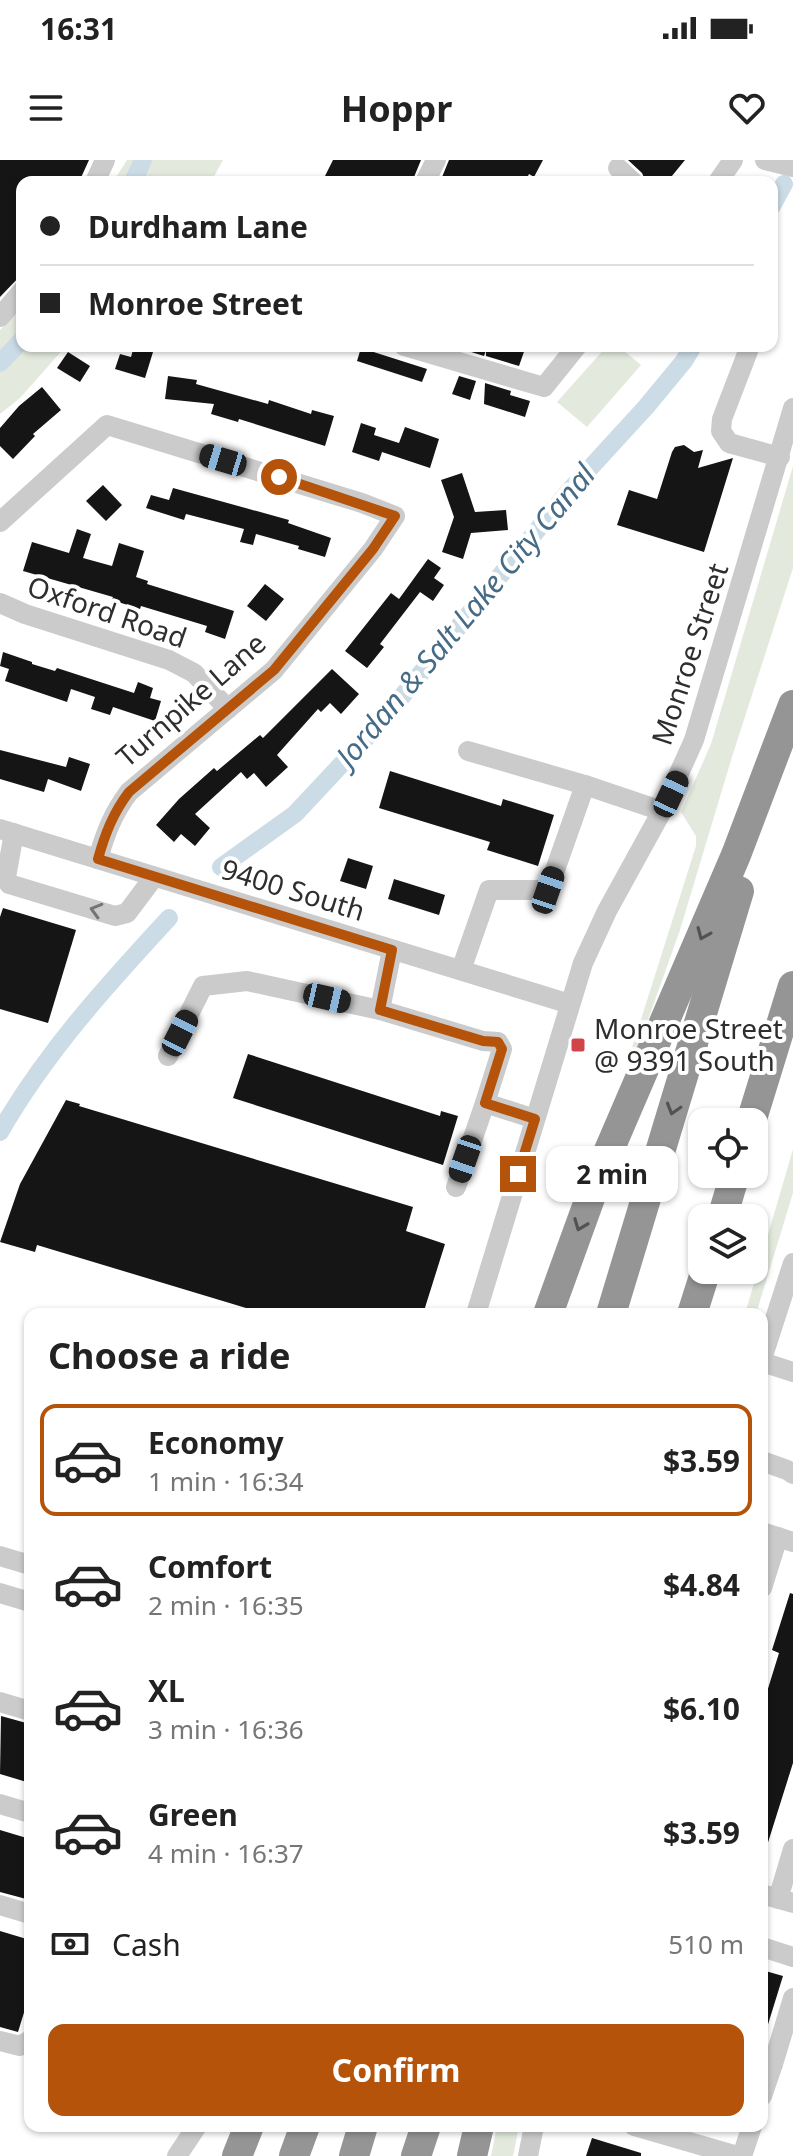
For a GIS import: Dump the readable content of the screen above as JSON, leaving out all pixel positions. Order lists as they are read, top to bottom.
{
  "streets": {
    "street": [
      "Oxford Road",
      "Monroe Street",
      "Turnpike Lane",
      "9400 South"
    ]
  },
  "crossings": [
    ["Oxford Road", "Turnpike Lane"],
    ["Monroe Street", "9400 South"],
    ["Turnpike Lane", "9400 South"]
  ],
  "water": ["Jordan & Salt Lake City Canal"],
  "places": {
    "transit": ["Monroe Street @ 9391 South"]
  },
  "page": {
    "status": "16:31",
    "header": "Hoppr",
    "banner": ["Durdham Lane", "Monroe Street"],
    "bubble": "2 min",
    "heading": "Choose a ride",
    "list": [
      {
        "name": "Economy",
        "note": "1 min · 16:34",
        "value": "$3.59"
      },
      {
        "name": "Comfort",
        "note": "2 min · 16:35",
        "value": "$4.84"
      },
      {
        "name": "XL",
        "note": "3 min · 16:36",
        "value": "$6.10"
      },
      {
        "name": "Green",
        "note": "4 min · 16:37",
        "value": "$3.59"
      }
    ],
    "pay": ["Cash", "510 m"],
    "buttons": "Confirm"
  }
}
